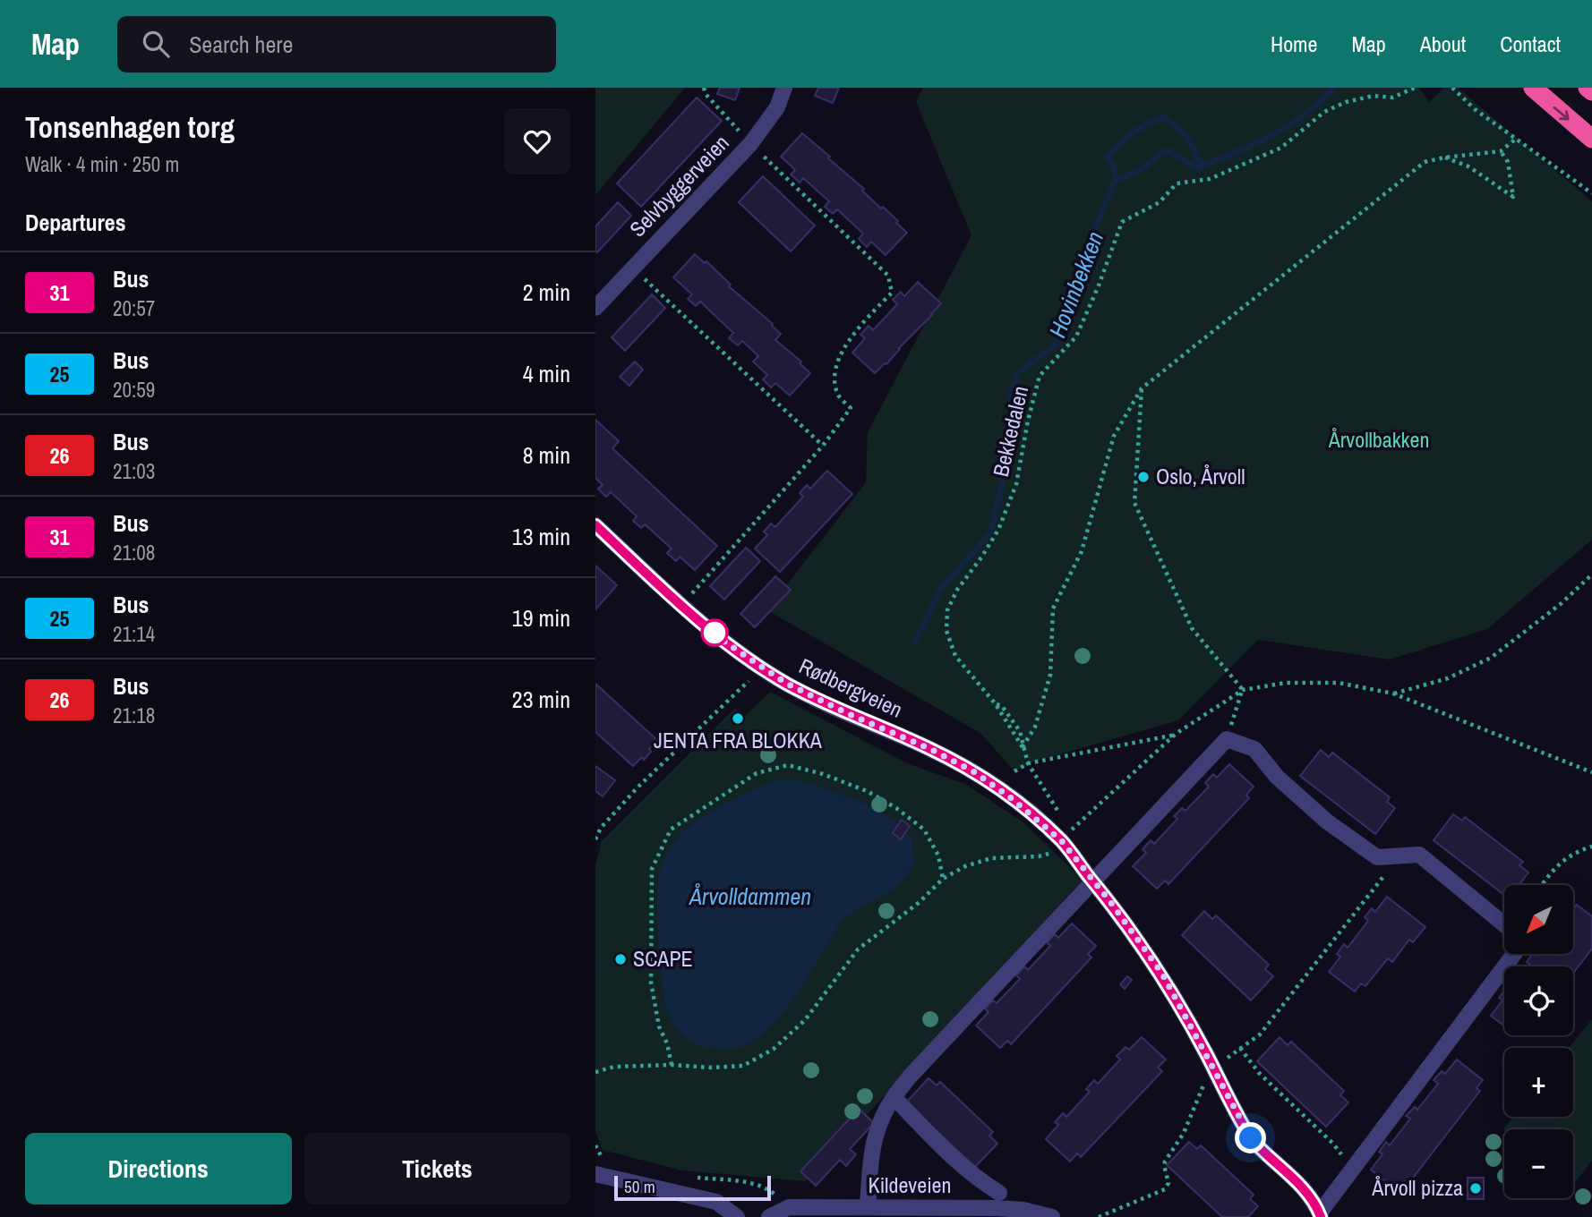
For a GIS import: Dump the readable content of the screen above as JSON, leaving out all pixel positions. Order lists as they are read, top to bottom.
{
  "streets": {
    "street": ["Selvbyggerveien", "Rødbergveien", "Kildeveien"],
    "path": ["Bekkedalen"]
  },
  "water": ["Hovinbekken", "Årvolldammen"],
  "parks": ["Årvollbakken"],
  "places": [
    "Oslo, Årvoll",
    "JENTA FRA BLOKKA",
    "SCAPE",
    "Årvoll pizza"
  ],
  "lines": ["bus line 31"],
  "scale_bar": "50 m",
  "north": "bottom left",
  "page": {
    "header": "Map",
    "search": "Search here",
    "nav": [
      "Home",
      "Map",
      "About",
      "Contact"
    ],
    "heading": [
      ["Tonsenhagen torg", "Walk · 4 min · 250 m"],
      "Departures"
    ],
    "list": [
      {
        "mark": "31",
        "name": "Bus",
        "note": "20:57",
        "value": "2 min"
      },
      {
        "mark": "25",
        "name": "Bus",
        "note": "20:59",
        "value": "4 min"
      },
      {
        "mark": "26",
        "name": "Bus",
        "note": "21:03",
        "value": "8 min"
      },
      {
        "mark": "31",
        "name": "Bus",
        "note": "21:08",
        "value": "13 min"
      },
      {
        "mark": "25",
        "name": "Bus",
        "note": "21:14",
        "value": "19 min"
      },
      {
        "mark": "26",
        "name": "Bus",
        "note": "21:18",
        "value": "23 min"
      }
    ],
    "map_buttons": ["+", "−"],
    "buttons": ["Directions", "Tickets"],
    "scale": "50 m"
  }
}
